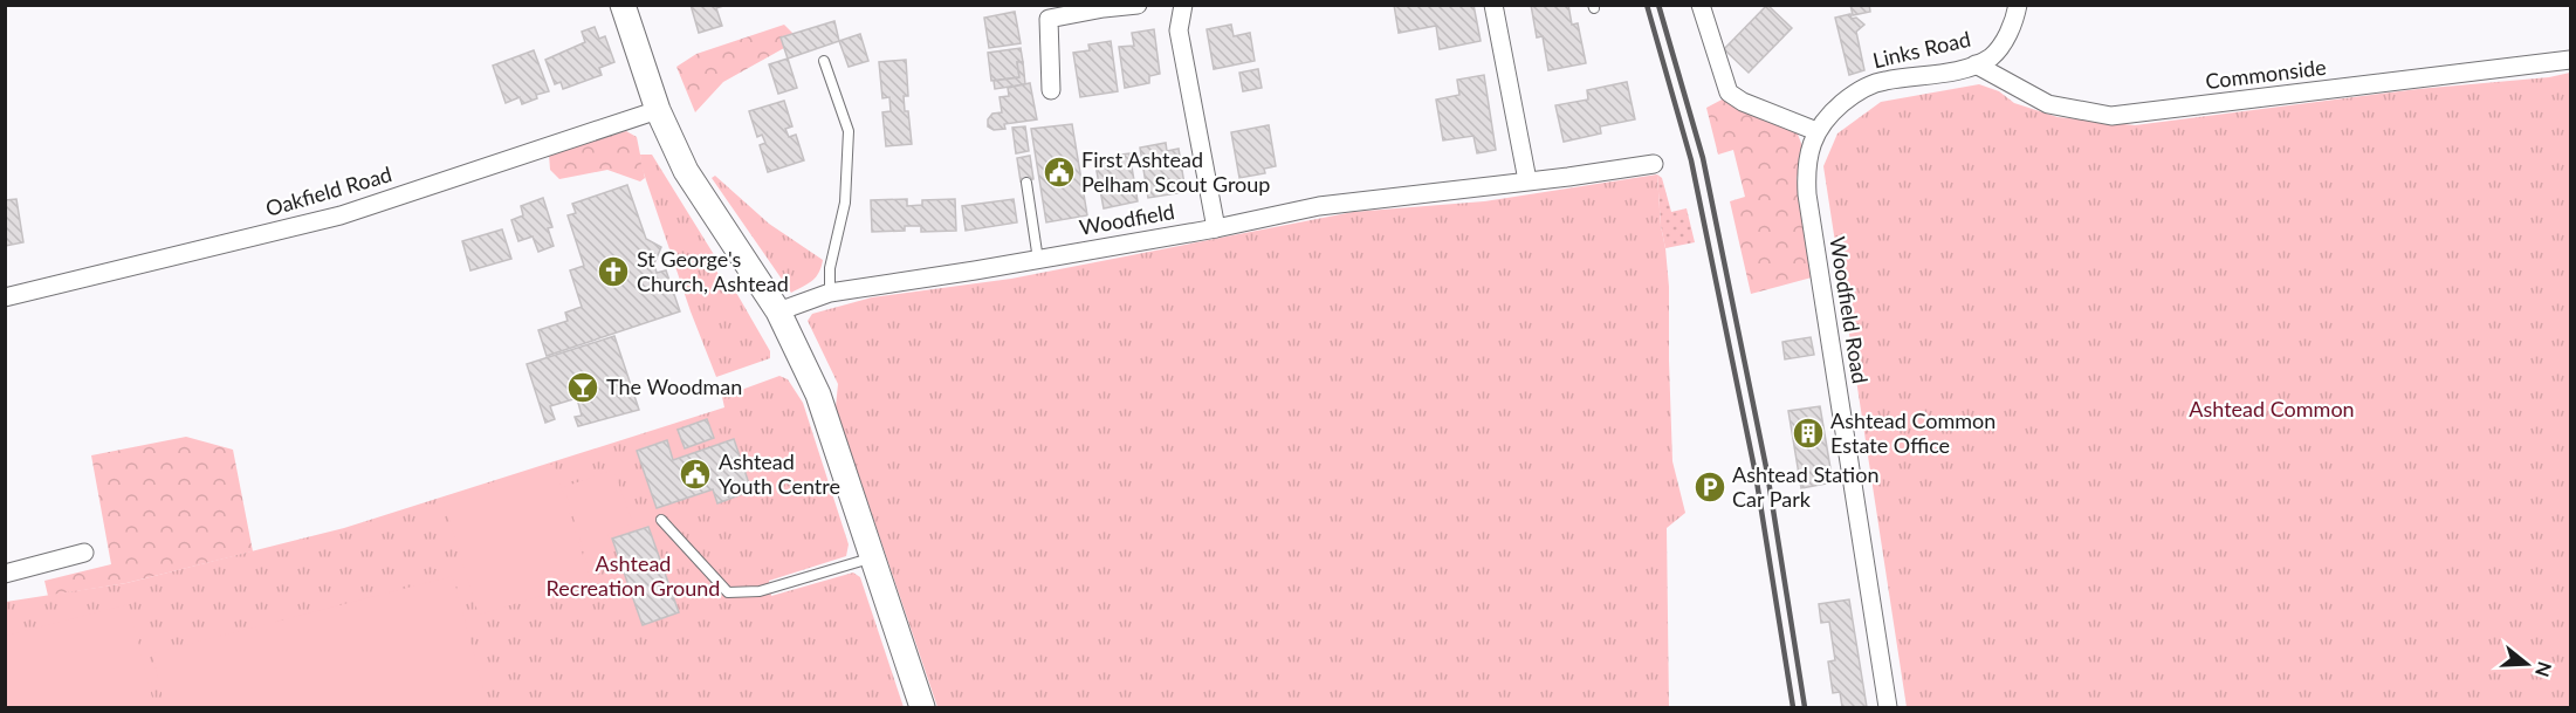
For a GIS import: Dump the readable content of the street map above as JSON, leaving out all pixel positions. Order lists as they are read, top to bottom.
{
  "streets": {
    "street": [
      "Links Road",
      "Commonside",
      "Oakfield Road",
      "Woodfield",
      "Woodfield Road"
    ]
  },
  "crossings": [
    ["Links Road", "Commonside"],
    ["Links Road", "Woodfield Road"]
  ],
  "parks": ["Ashtead Common", "Ashtead Recreation Ground"],
  "places": {
    "public building": ["First Ashtead Pelham Scout Group", "Ashtead Youth Centre"],
    "church": ["St George's Church, Ashtead"],
    "bar": ["The Woodman"],
    "building": ["Ashtead Common Estate Office"],
    "parking": ["Ashtead Station Car Park"]
  },
  "north": "right"
}
